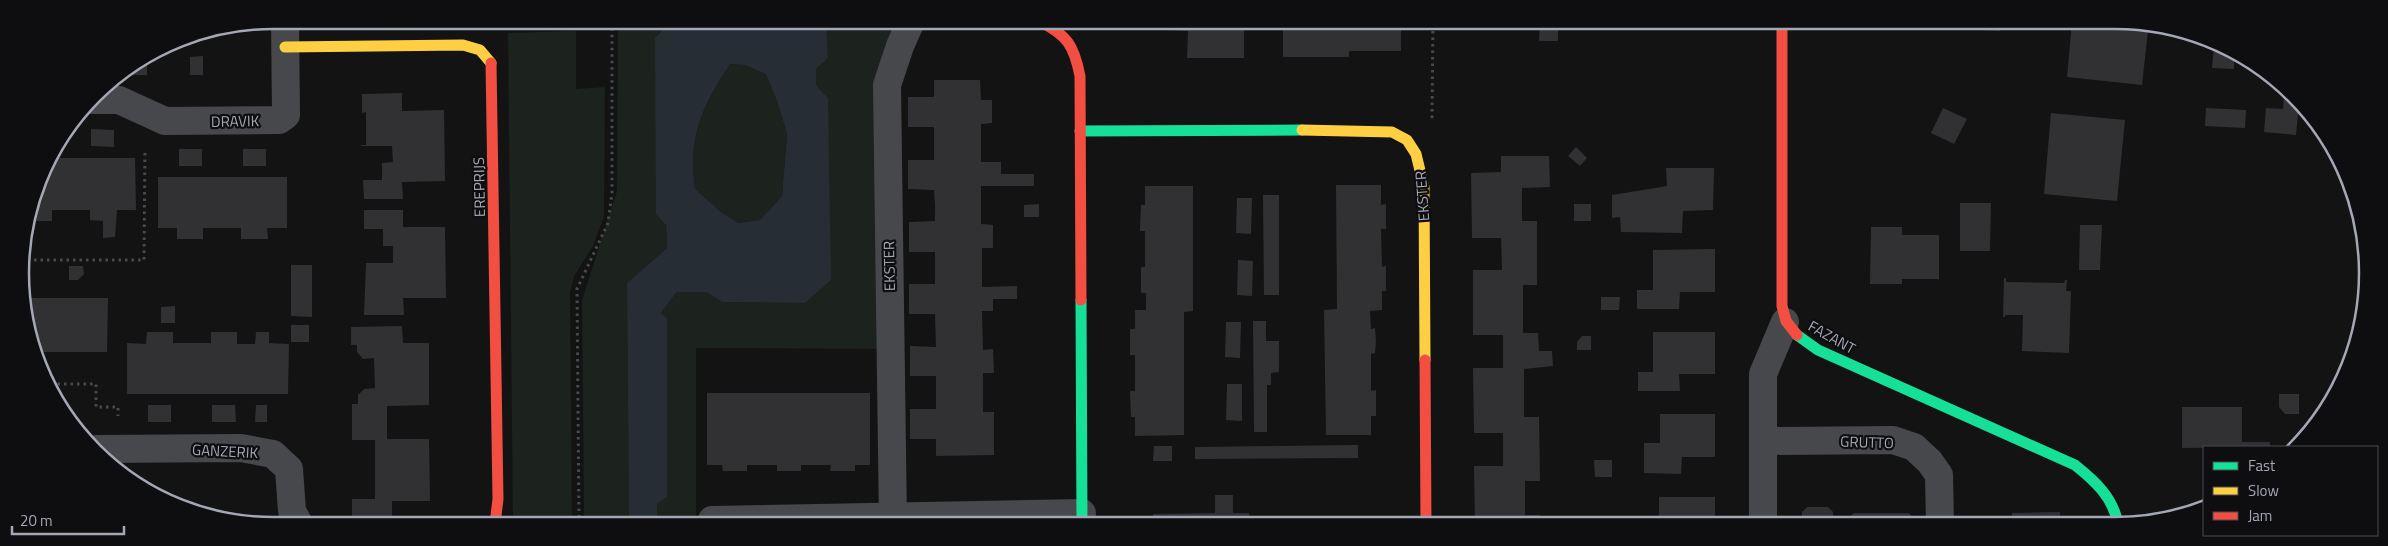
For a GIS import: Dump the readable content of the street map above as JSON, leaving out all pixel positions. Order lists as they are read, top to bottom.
{
  "streets": {
    "street": [
      "DRAVIK",
      "EREPRIJS",
      "EKSTER",
      "FAZANT",
      "GRUTTO",
      "GANZERIK"
    ]
  },
  "legend": ["Fast", "Slow", "Jam"],
  "scale_bar": "20 m"
}
